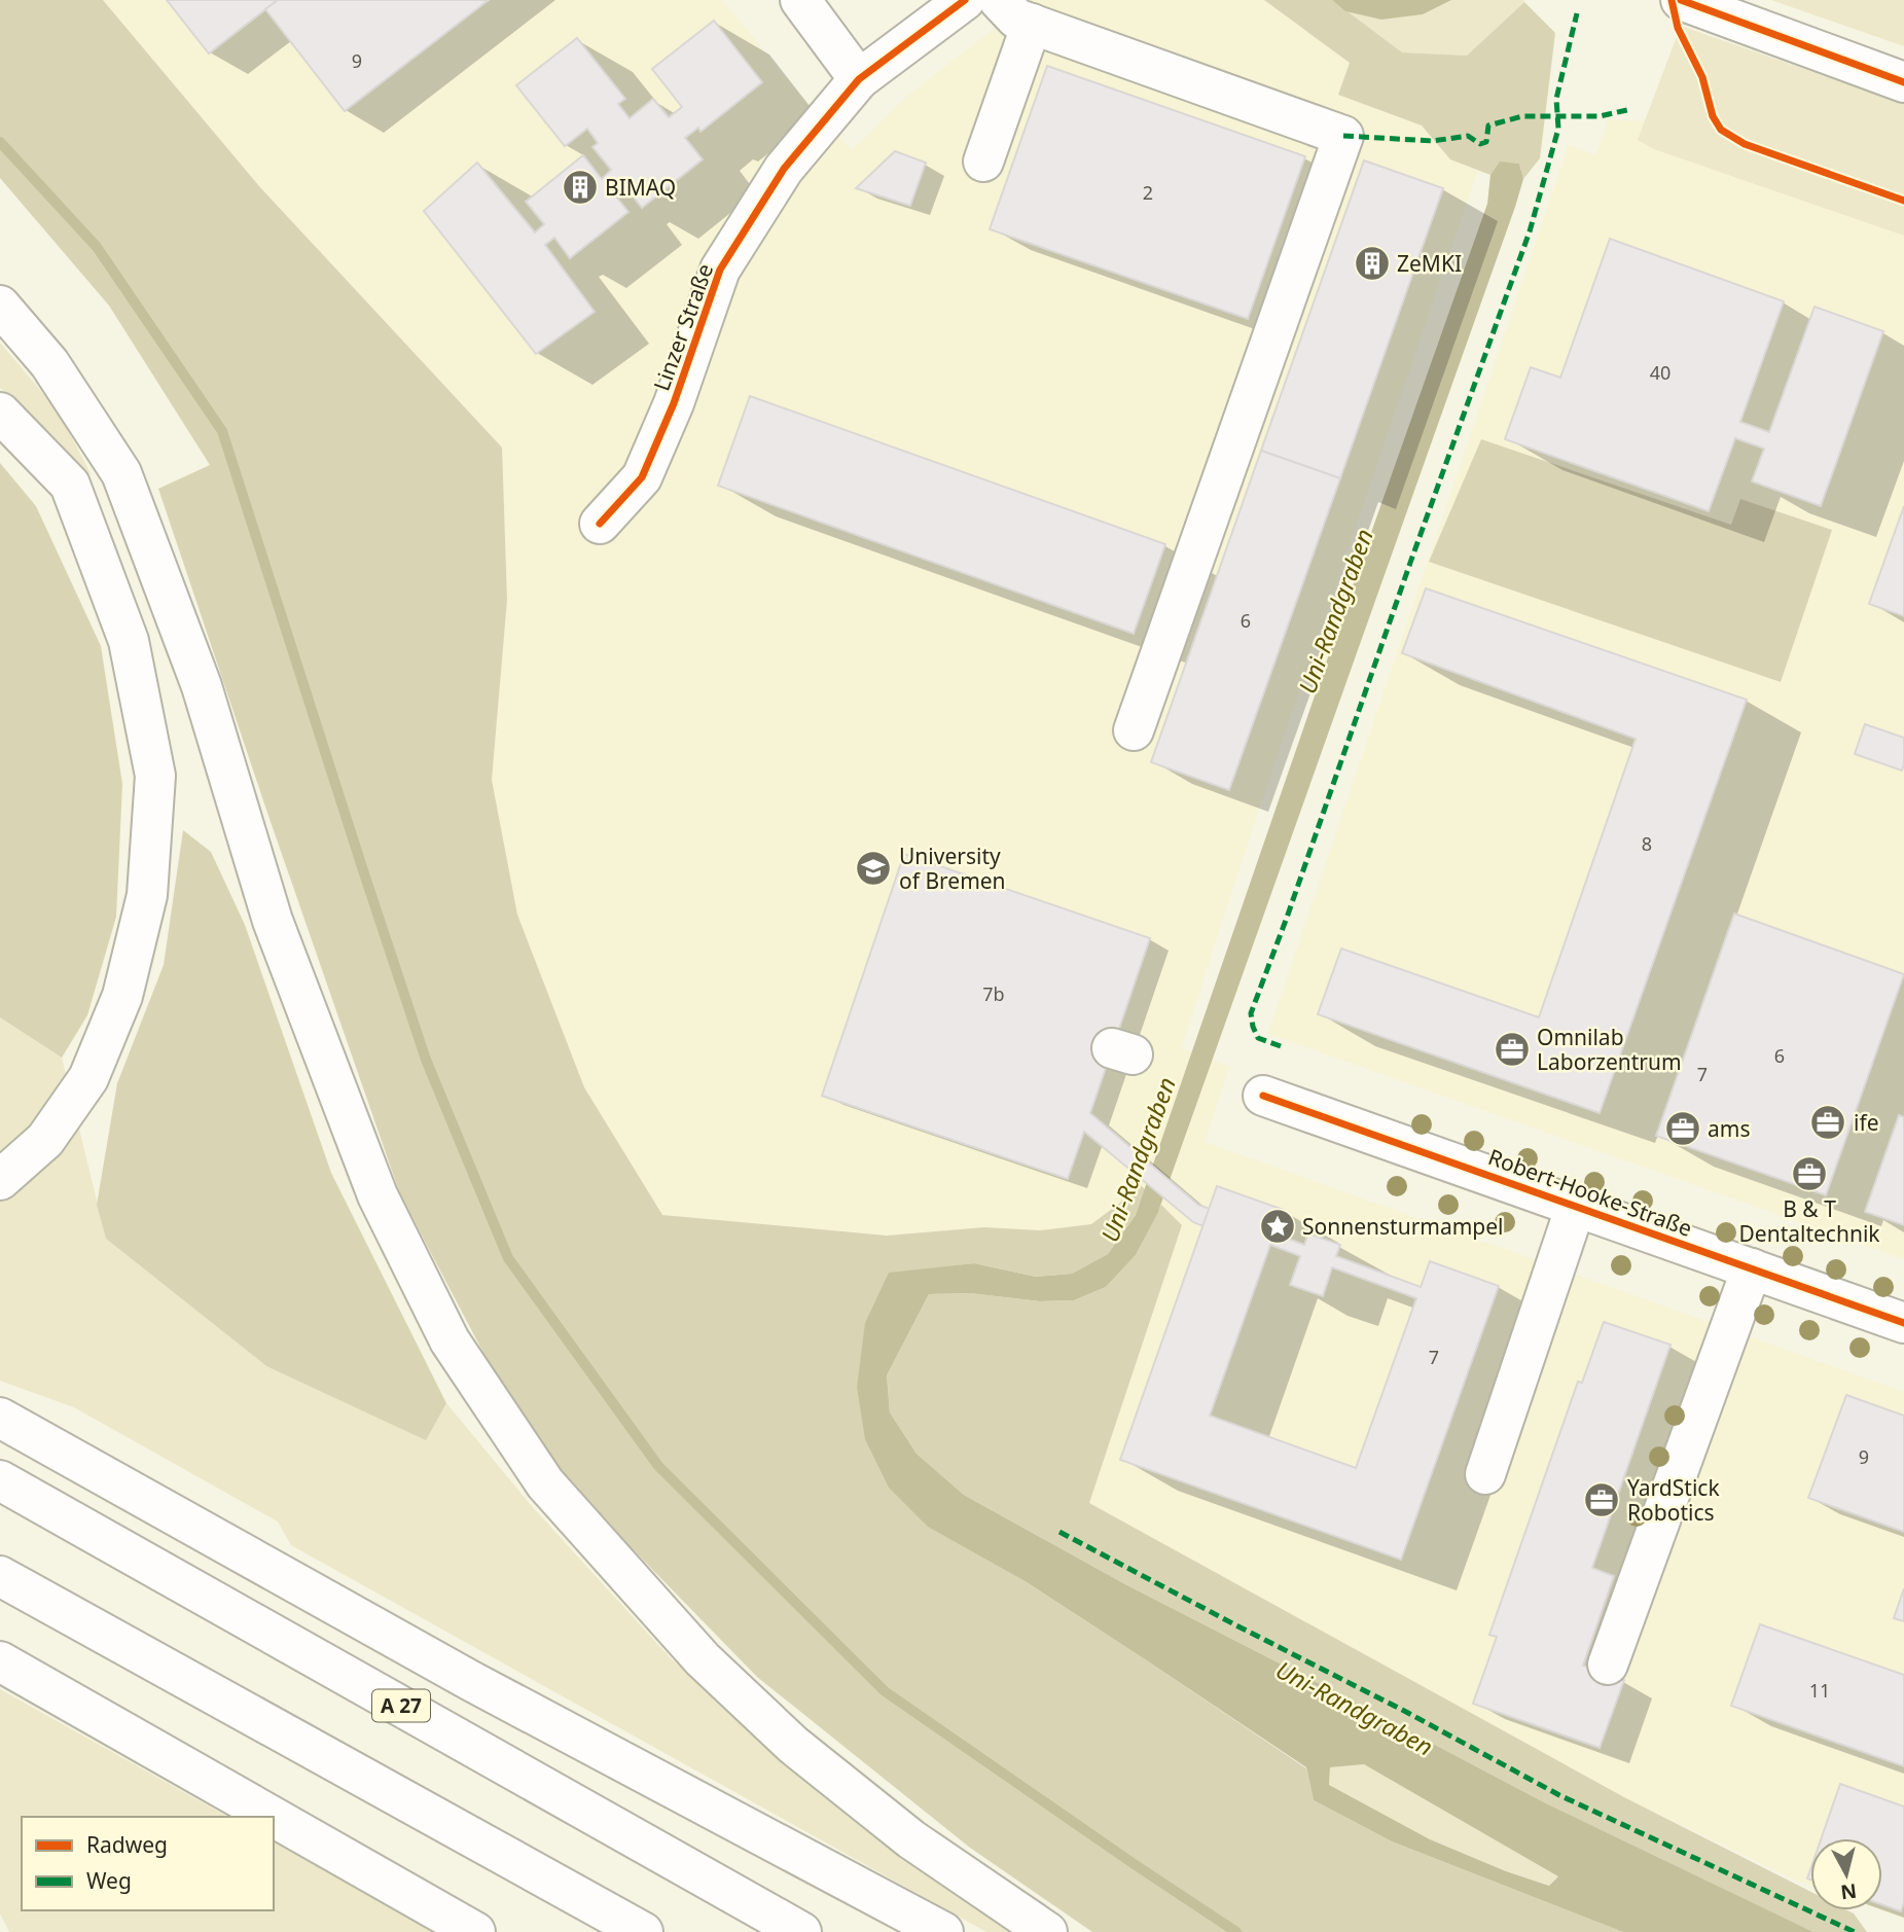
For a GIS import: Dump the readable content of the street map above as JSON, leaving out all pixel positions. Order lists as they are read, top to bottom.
{
  "streets": {
    "main road": ["Linzer Straße", "Robert-Hooke-Straße", "A 27"]
  },
  "water": ["Uni-Randgraben"],
  "places": {
    "building": ["BIMAQ", "ZeMKI"],
    "school or university": ["University of Bremen"],
    "office": [
      "Omnilab Laborzentrum",
      "ife",
      "ams",
      "B & T Dentaltechnik",
      "YardStick Robotics"
    ],
    "place": ["Sonnensturmampel"]
  },
  "house_numbers": [
    "9",
    "2",
    "40",
    "6",
    "8",
    "7b",
    "6",
    "7",
    "7",
    "9",
    "11"
  ],
  "legend": ["Radweg", "Weg"],
  "north": "bottom"
}
